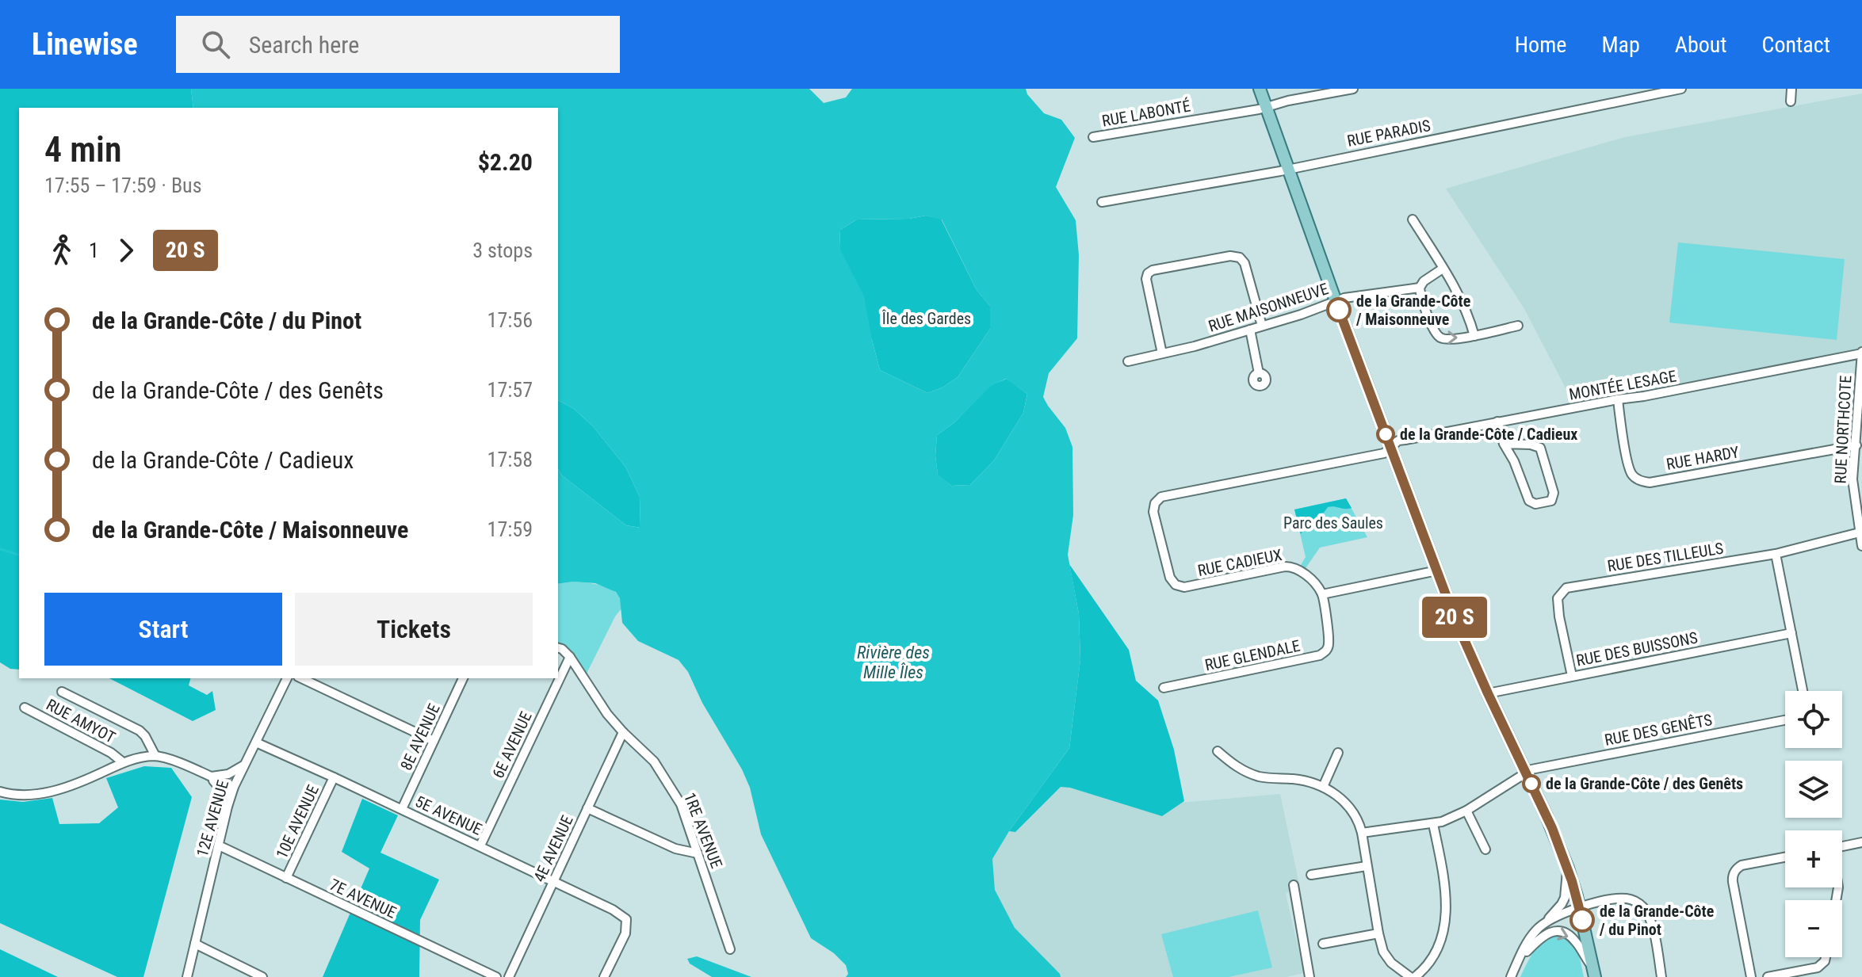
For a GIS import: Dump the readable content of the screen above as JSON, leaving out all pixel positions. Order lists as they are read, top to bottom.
{
  "streets": {
    "street": [
      "RUE LABONTÉ",
      "RUE PARADIS",
      "RUE MAISONNEUVE",
      "MONTÉE LESAGE",
      "RUE NORTHCOTE",
      "RUE HARDY",
      "RUE DES TILLEULS",
      "RUE CADIEUX",
      "RUE DES BUISSONS",
      "RUE GLENDALE",
      "RUE AMYOT",
      "RUE DES GENÊTS",
      "8E AVENUE",
      "6E AVENUE",
      "5E AVENUE",
      "12E AVENUE",
      "10E AVENUE",
      "1RE AVENUE",
      "4E AVENUE",
      "7E AVENUE"
    ]
  },
  "crossings": [
    ["MONTÉE LESAGE", "RUE NORTHCOTE"],
    ["MONTÉE LESAGE", "RUE HARDY"],
    ["MONTÉE LESAGE", "RUE CADIEUX"],
    ["RUE NORTHCOTE", "RUE HARDY"],
    ["RUE NORTHCOTE", "RUE DES TILLEULS"],
    ["RUE DES TILLEULS", "RUE DES BUISSONS"],
    ["RUE CADIEUX", "RUE GLENDALE"],
    ["8E AVENUE", "5E AVENUE"],
    ["6E AVENUE", "5E AVENUE"],
    ["6E AVENUE", "1RE AVENUE"],
    ["5E AVENUE", "12E AVENUE"],
    ["5E AVENUE", "10E AVENUE"],
    ["5E AVENUE", "4E AVENUE"],
    ["12E AVENUE", "7E AVENUE"],
    ["10E AVENUE", "7E AVENUE"],
    ["1RE AVENUE", "4E AVENUE"]
  ],
  "water": ["Rivière des Mille Îles"],
  "parks": ["Île des Gardes", "Parc des Saules"],
  "places": [
    "de la Grande-Côte / Maisonneuve",
    "de la Grande-Côte / Cadieux",
    "de la Grande-Côte / des Genêts",
    "de la Grande-Côte / du Pinot"
  ],
  "page": {
    "header": "Linewise",
    "search": "Search here",
    "nav": [
      "Home",
      "Map",
      "About",
      "Contact"
    ],
    "on_map": "20 S",
    "heading": ["4 min", "17:55 – 17:59 · Bus", "$2.20"],
    "legs": ["1", "20 S", "3 stops"],
    "list": [
      {
        "name": "de la Grande-Côte / du Pinot",
        "value": "17:56"
      },
      {
        "name": "de la Grande-Côte / des Genêts",
        "value": "17:57"
      },
      {
        "name": "de la Grande-Côte / Cadieux",
        "value": "17:58"
      },
      {
        "name": "de la Grande-Côte / Maisonneuve",
        "value": "17:59"
      }
    ],
    "buttons": ["Start", "Tickets"],
    "map_buttons": ["+", "−"]
  }
}
